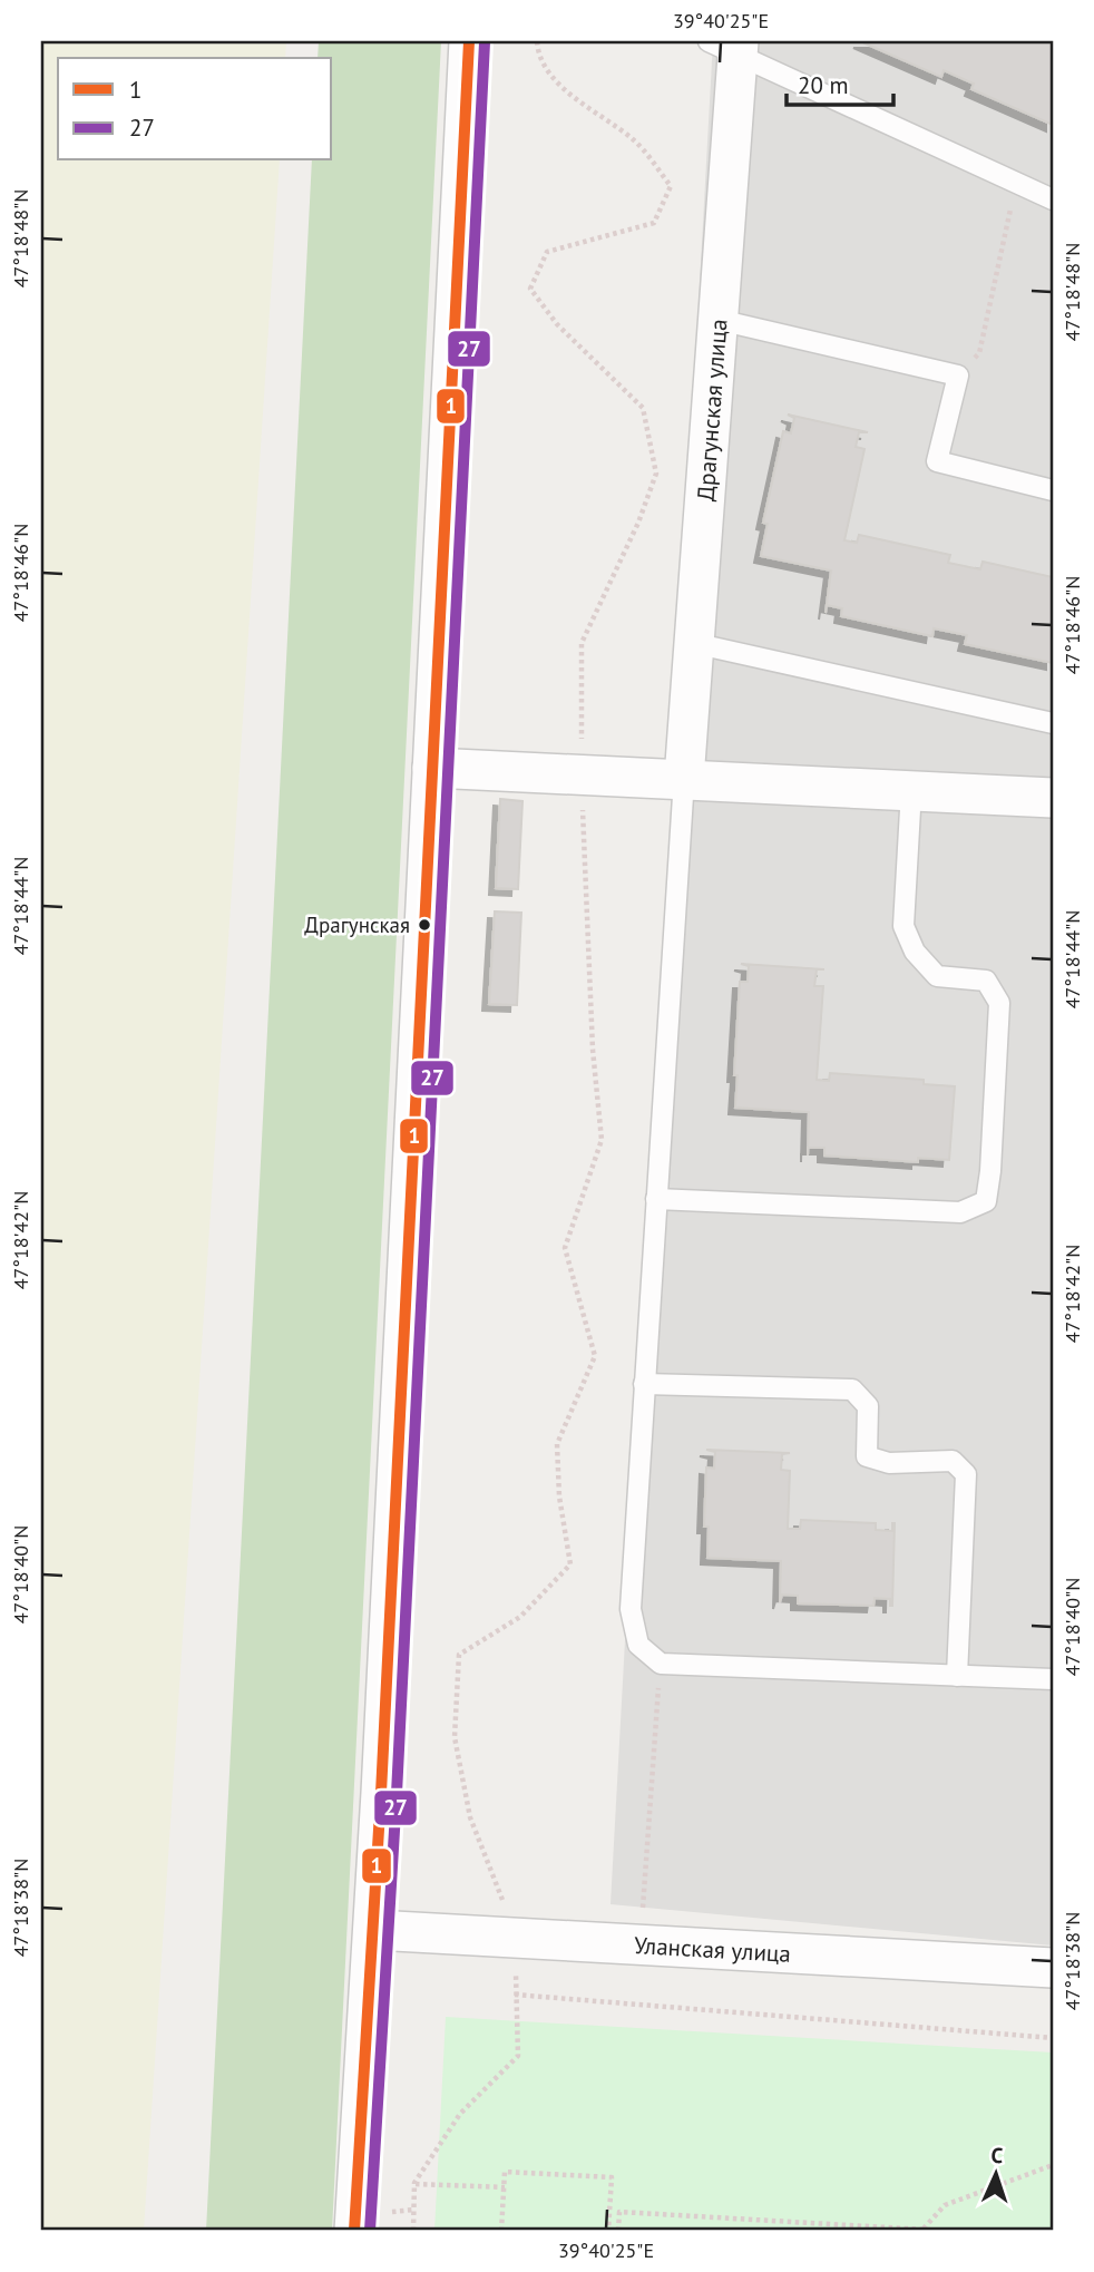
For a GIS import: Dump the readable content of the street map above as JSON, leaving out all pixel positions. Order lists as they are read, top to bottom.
{
  "streets": {
    "street": ["Драгунская улица", "Уланская улица"]
  },
  "places": ["Драгунская"],
  "lines": ["transit line 1", "transit line 27"],
  "legend": ["1", "27"],
  "scale_bar": "20 m",
  "north": "top",
  "coordinates": [
    "39°40'25\"E",
    "47°18'48\"N",
    "47°18'46\"N",
    "47°18'44\"N",
    "47°18'42\"N",
    "47°18'40\"N",
    "47°18'38\"N"
  ]
}
